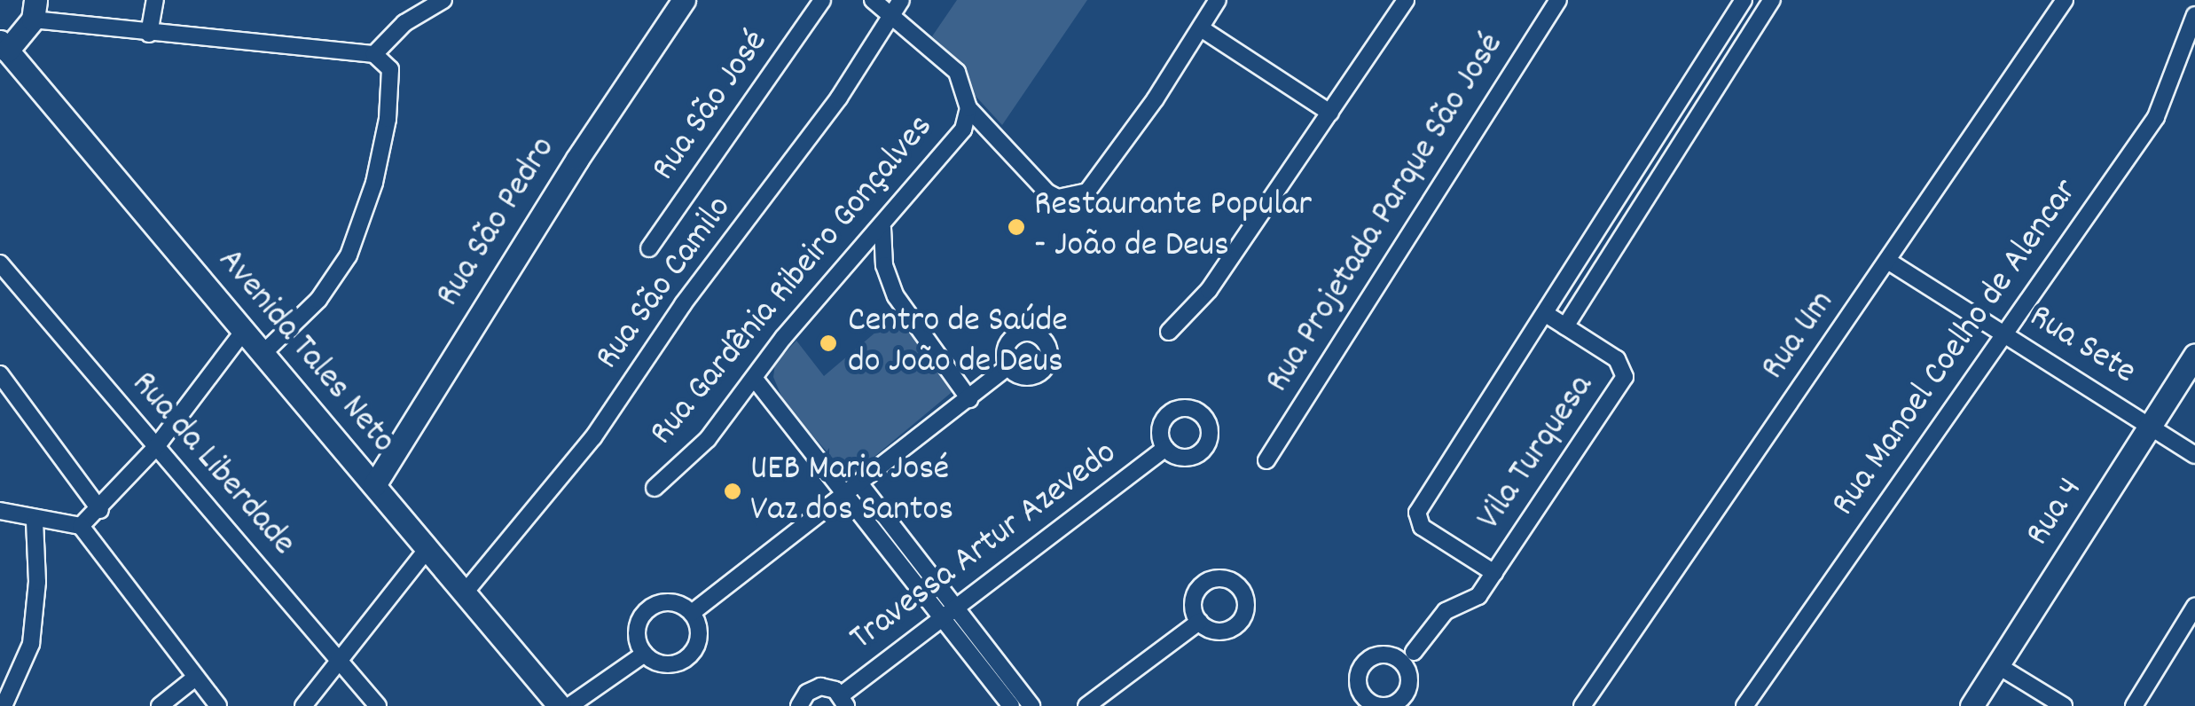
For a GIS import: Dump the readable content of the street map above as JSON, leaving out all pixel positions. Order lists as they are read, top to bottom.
{
  "streets": {
    "street": [
      "Rua São José",
      "Rua Projetada Parque São José",
      "Rua São Pedro",
      "Rua Gardênia Ribeiro Gonçalves",
      "Rua São Camilo",
      "Rua Um",
      "Rua Sete",
      "Rua Manoel Coelho de Alencar",
      "Avenida Tales Neto",
      "Vila Turquesa",
      "Rua da Liberdade",
      "Rua 4",
      "Travessa Artur Azevedo"
    ]
  },
  "crossings": [
    ["Rua São Pedro", "Avenida Tales Neto"],
    ["Rua São Camilo", "Avenida Tales Neto"],
    ["Rua Um", "Rua Sete"],
    ["Rua Sete", "Rua Manoel Coelho de Alencar"],
    ["Rua Sete", "Rua 4"]
  ],
  "places": ["Restaurante Popular - João de Deus", "Centro de Saúde do João de Deus", "UEB Maria José Vaz dos Santos"]
}
